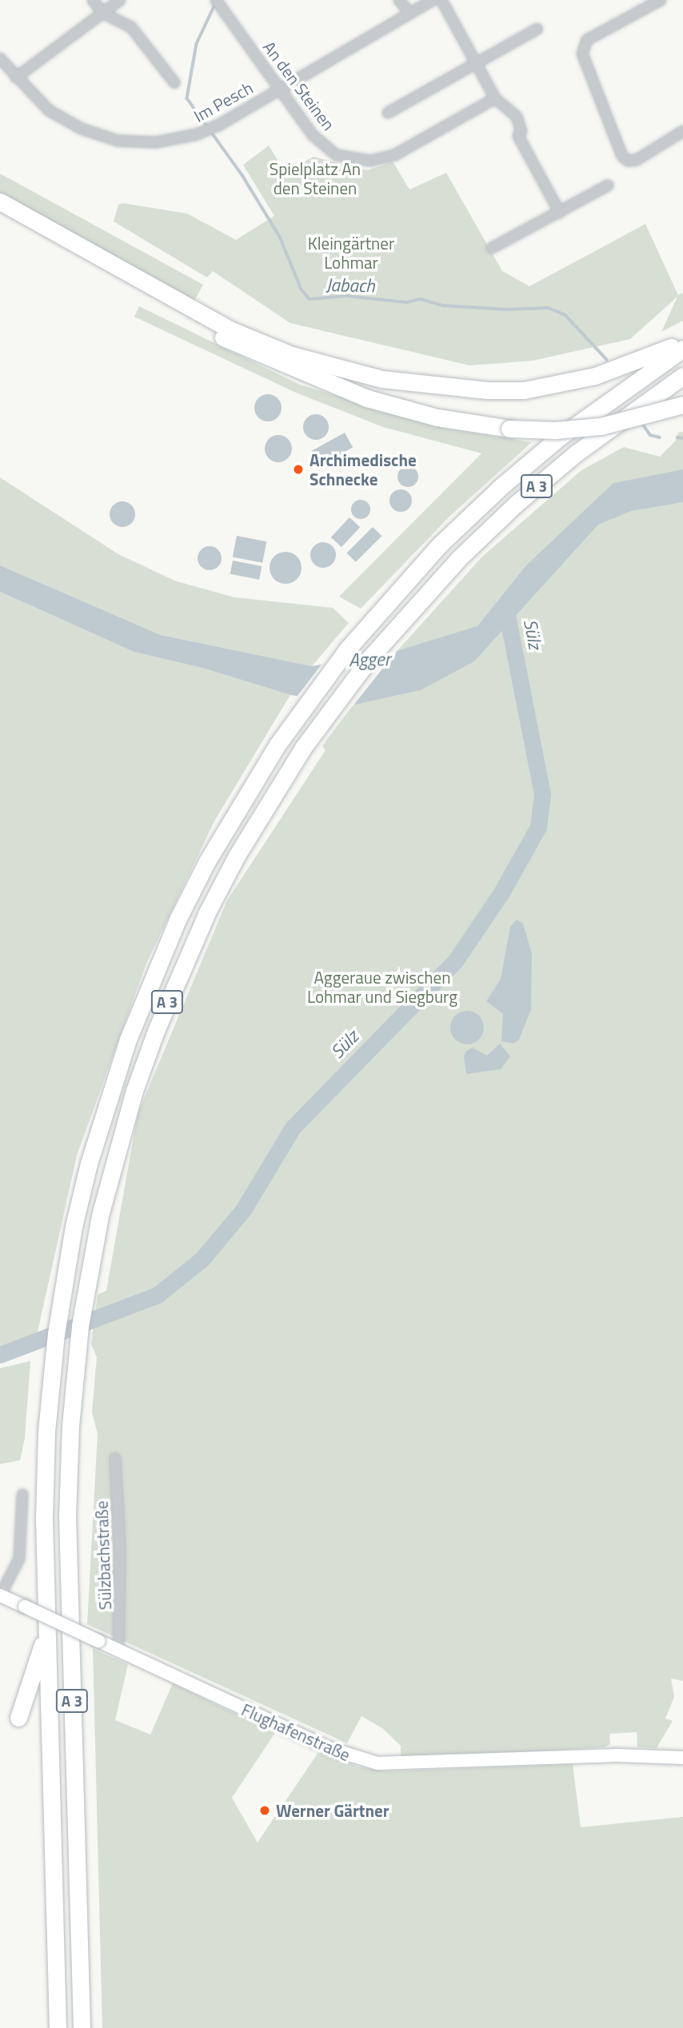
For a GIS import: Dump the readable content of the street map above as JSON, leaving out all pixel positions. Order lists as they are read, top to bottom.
{
  "streets": {
    "highway": ["A 3"],
    "main road": ["Flughafenstraße"],
    "street": ["An den Steinen", "Im Pesch", "Sülzbachstraße"]
  },
  "crossings": [
    ["An den Steinen", "Im Pesch"],
    ["Sülzbachstraße", "Flughafenstraße"]
  ],
  "water": ["Jabach", "Sülz", "Agger"],
  "parks": ["Spielplatz An den Steinen", "Kleingärtner Lohmar", "Aggeraue zwischen Lohmar und Siegburg"],
  "places": ["Archimedische Schnecke", "Werner Gärtner"]
}
